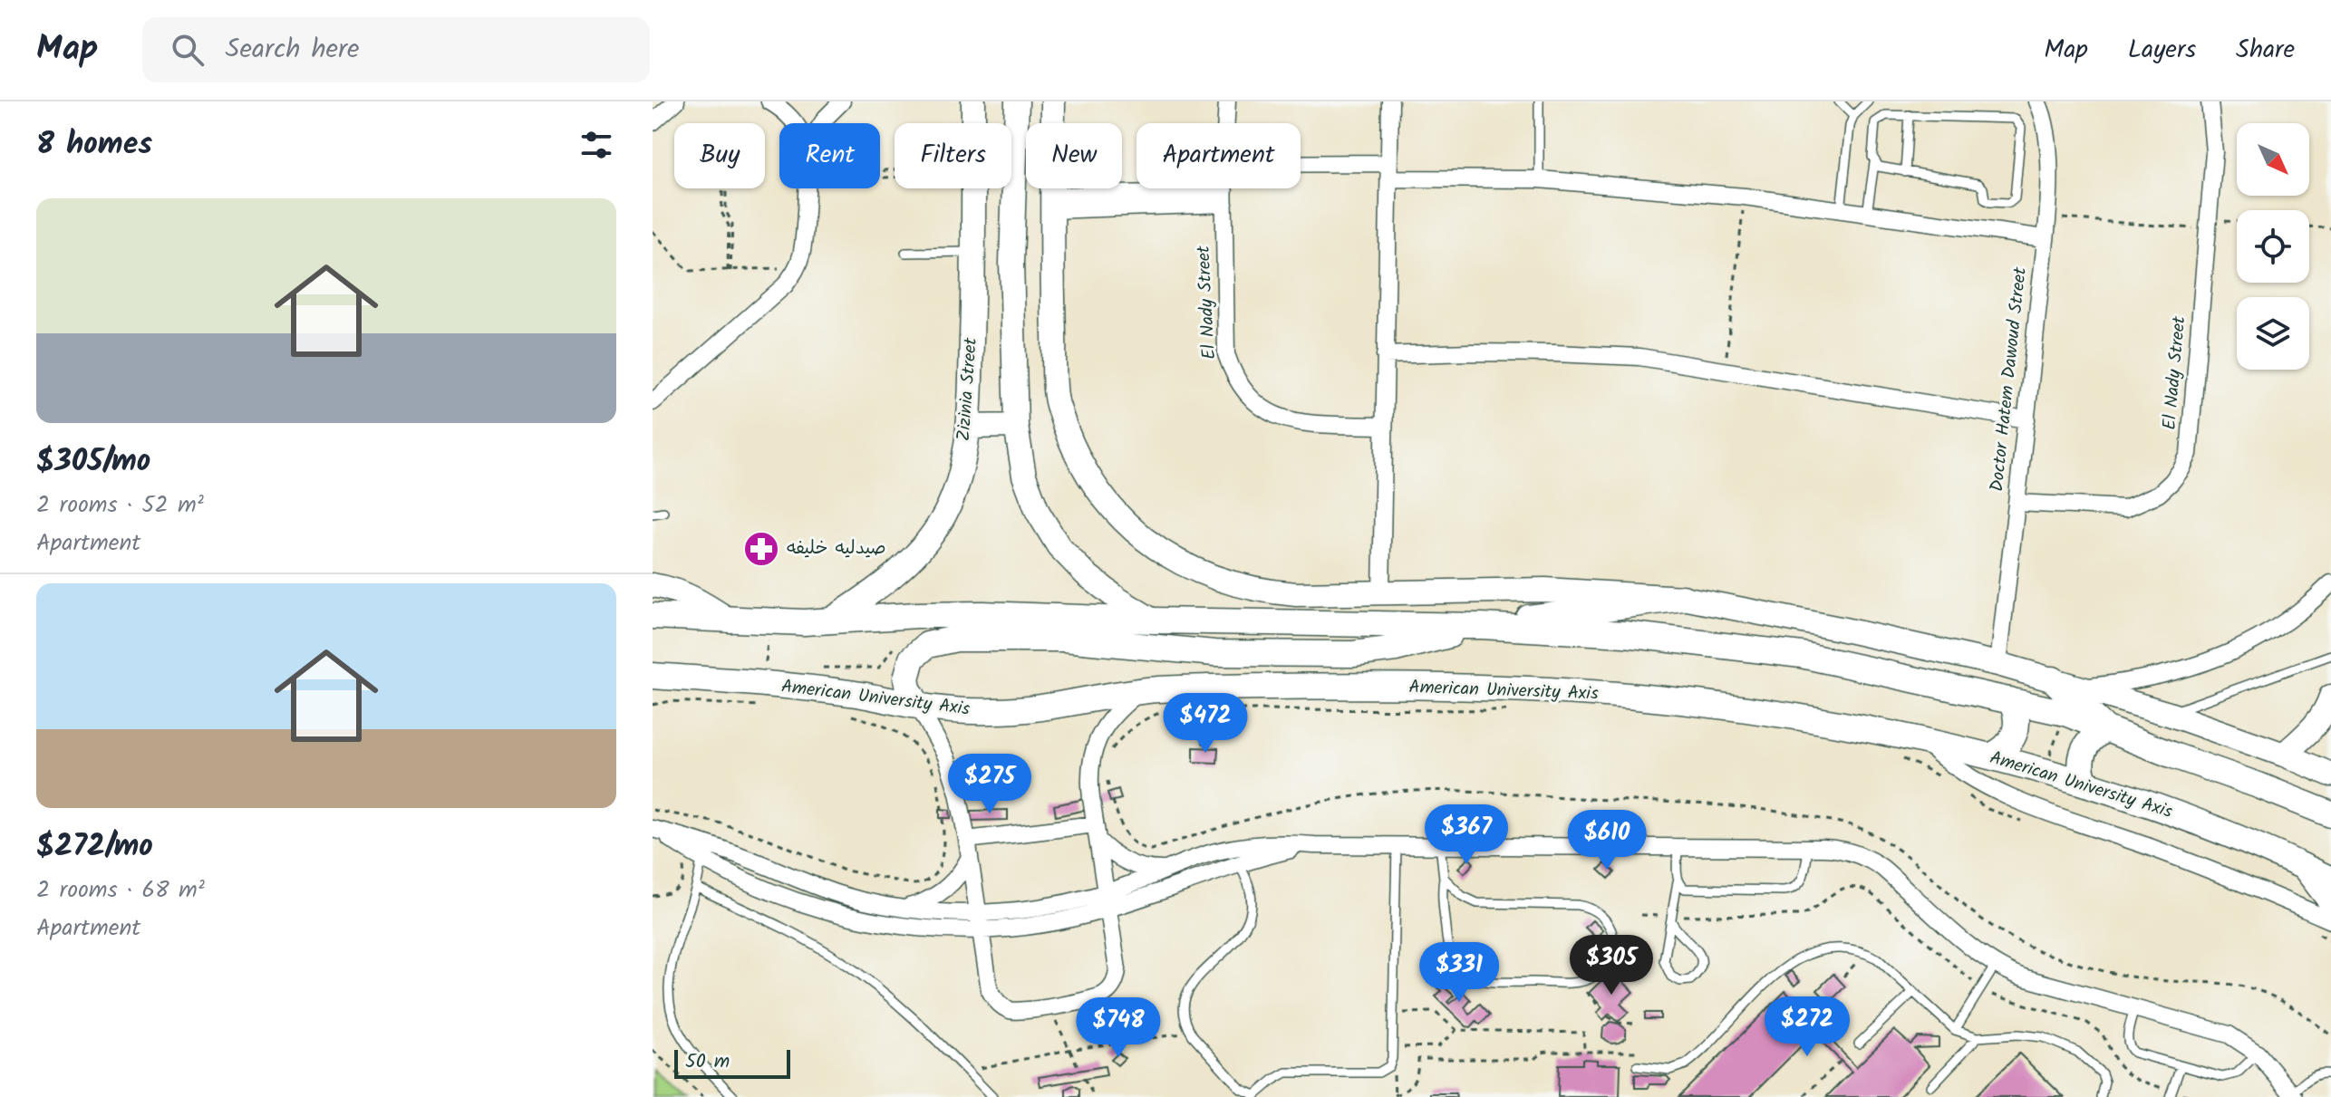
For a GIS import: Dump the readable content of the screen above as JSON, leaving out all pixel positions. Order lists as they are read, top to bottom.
{
  "streets": {
    "main road": ["American University Axis"],
    "street": ["El Nady Street", "Doctor Hatem Dawoud Street", "Zizinia Street"]
  },
  "crossings": [
    ["El Nady Street", "Doctor Hatem Dawoud Street"]
  ],
  "places": {
    "pharmacy": ["صيدليه خليفه"]
  },
  "scale_bar": "50 m",
  "north": "bottom right",
  "page": {
    "header": "Map",
    "search": "Search here",
    "nav": ["Map", "Layers", "Share"],
    "heading": "8 homes",
    "chip": [
      "Buy",
      "Rent",
      "Filters",
      "New",
      "Apartment"
    ],
    "list": [
      {
        "name": "$305/mo",
        "note": "2 rooms · 52 m² · Apartment"
      },
      {
        "name": "$272/mo",
        "note": "2 rooms · 68 m² · Apartment"
      }
    ],
    "price": [
      "$472",
      "$275",
      "$367",
      "$610",
      "$305",
      "$331",
      "$272",
      "$748"
    ],
    "scale": "50 m"
  }
}
